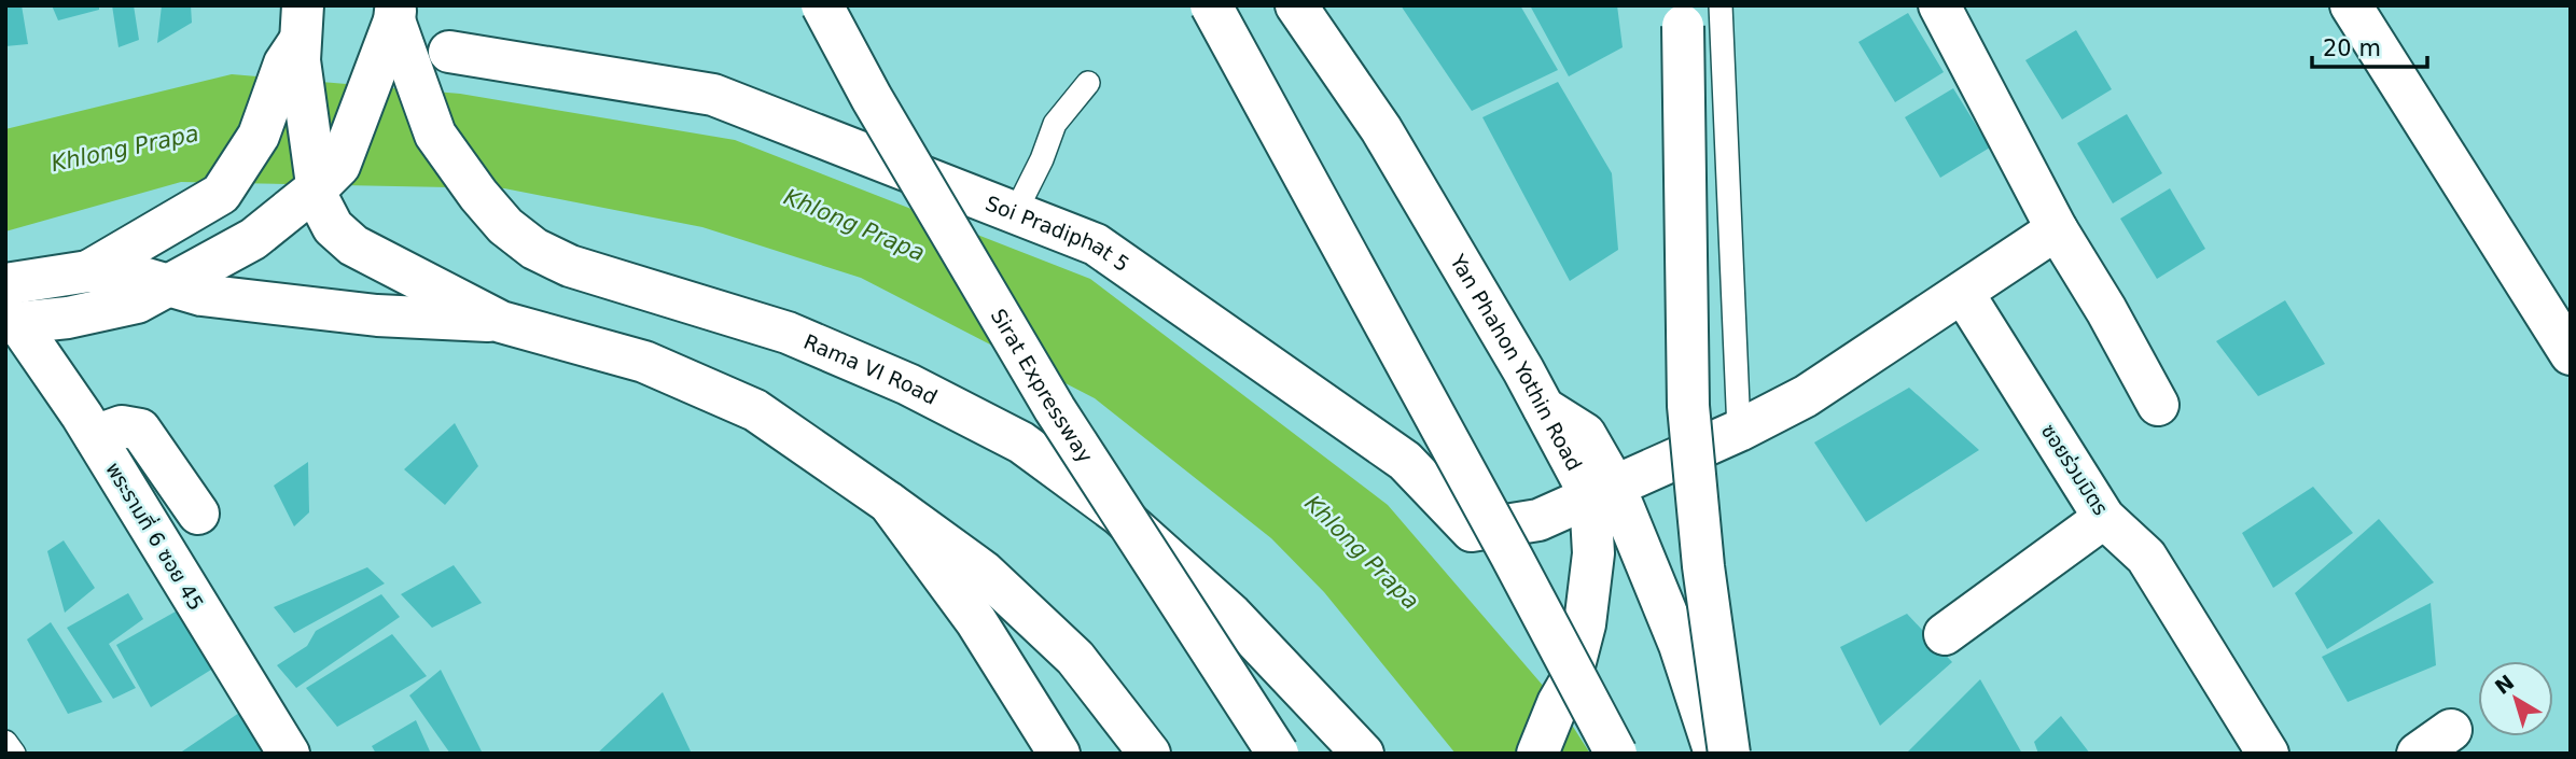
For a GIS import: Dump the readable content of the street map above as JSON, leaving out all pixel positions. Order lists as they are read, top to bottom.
{
  "streets": {
    "main road": [
      "Soi Pradiphat 5",
      "Yan Phahon Yothin Road",
      "Rama VI Road",
      "Sirat Expressway",
      "ซอยร่วมมิตร",
      "พระรามที่ 6 ซอย 45"
    ]
  },
  "crossings": [
    ["Soi Pradiphat 5", "Yan Phahon Yothin Road"]
  ],
  "water": ["Khlong Prapa"],
  "scale_bar": "20 m",
  "north": "top left"
}
